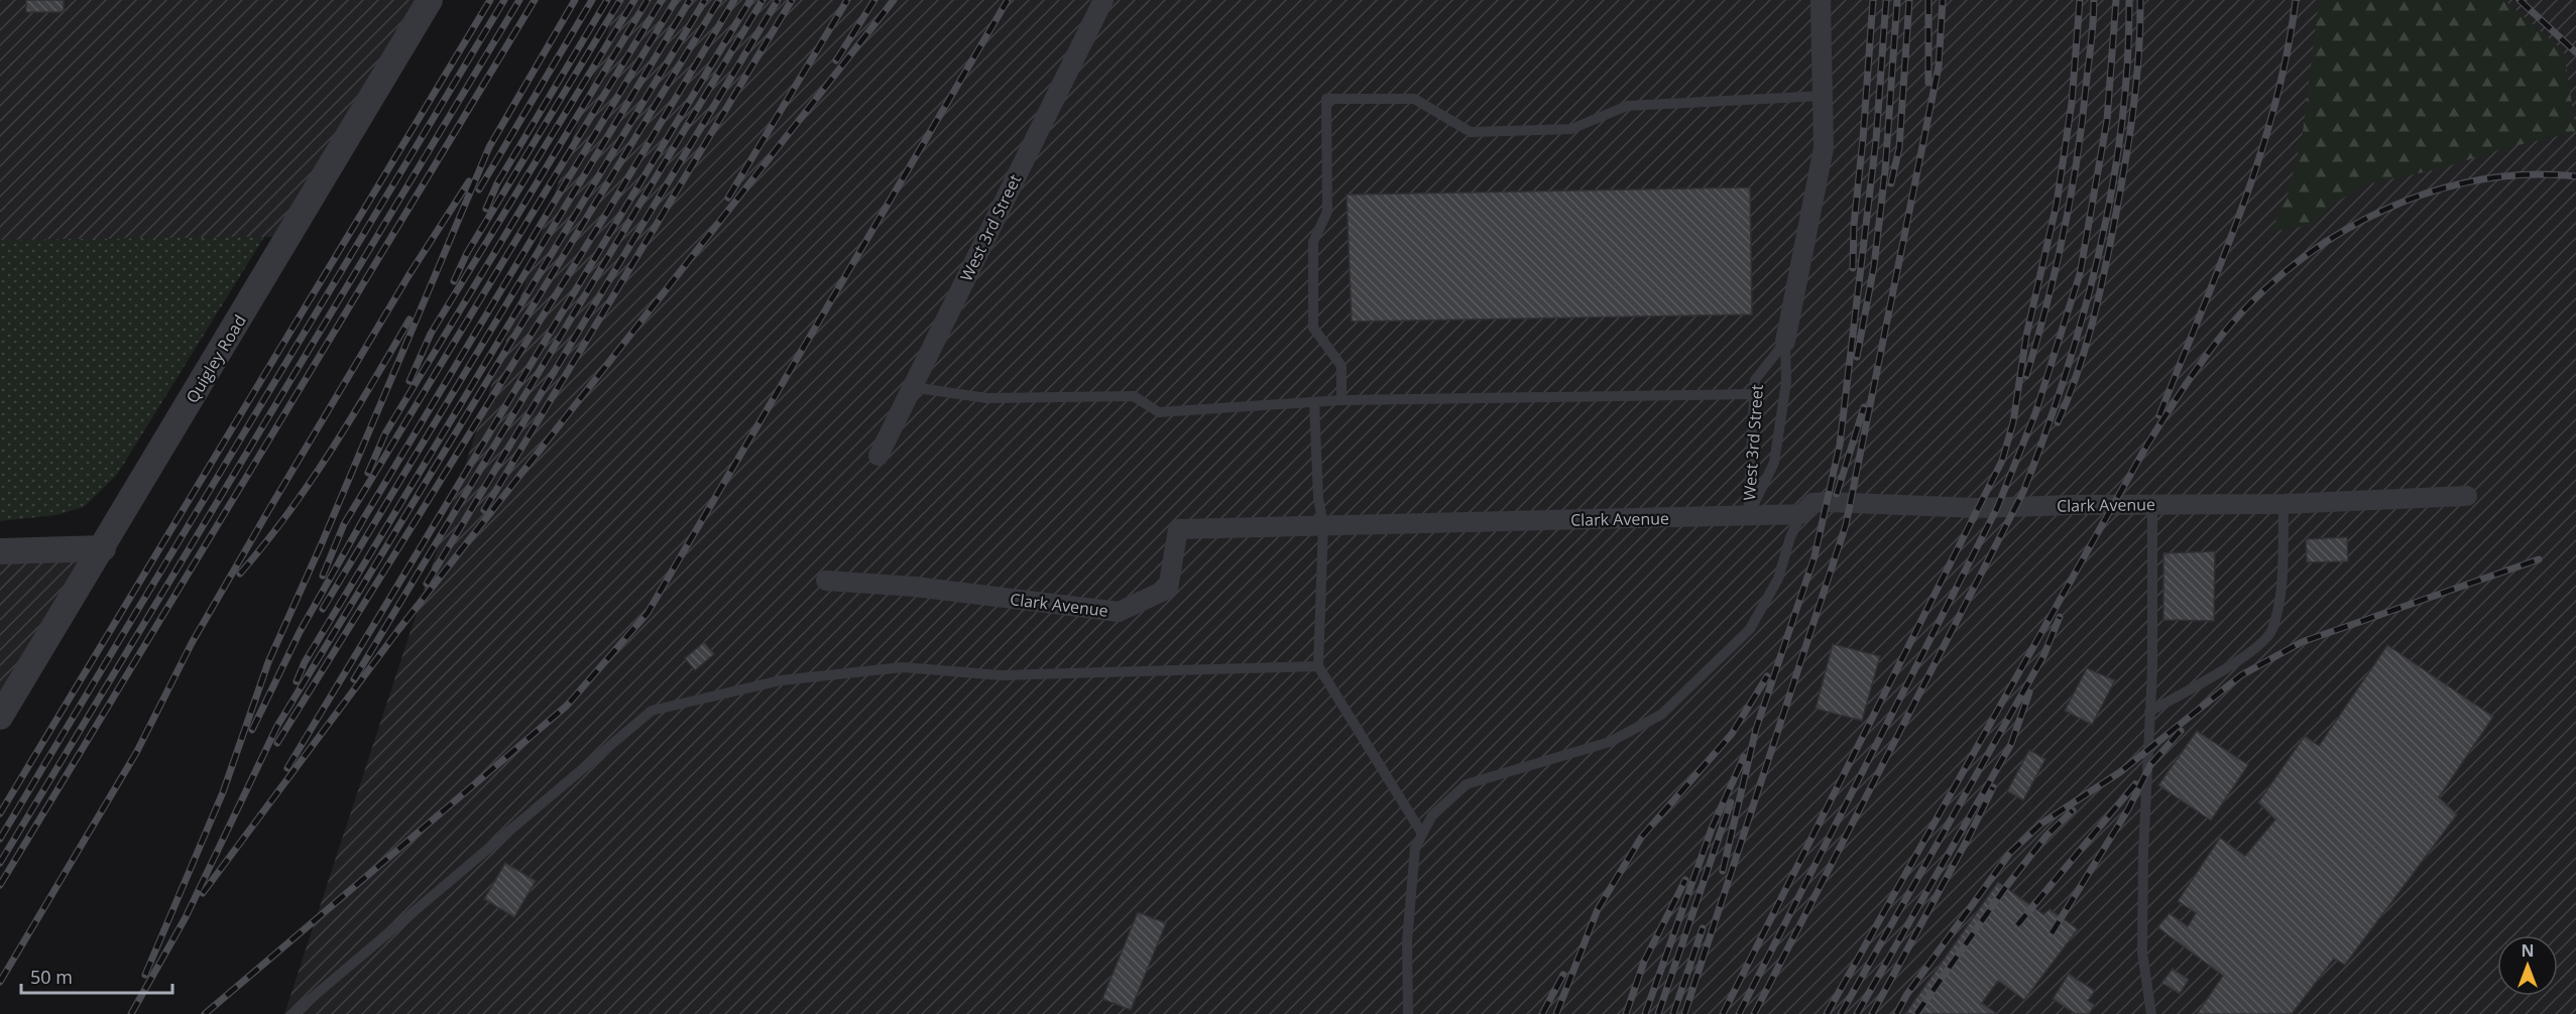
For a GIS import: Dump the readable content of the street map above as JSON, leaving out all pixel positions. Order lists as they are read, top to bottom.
{
  "streets": {
    "street": ["West 3rd Street", "Quigley Road", "Clark Avenue"]
  },
  "crossings": [
    ["West 3rd Street", "Clark Avenue"]
  ],
  "scale_bar": "50 m",
  "north": "top"
}
